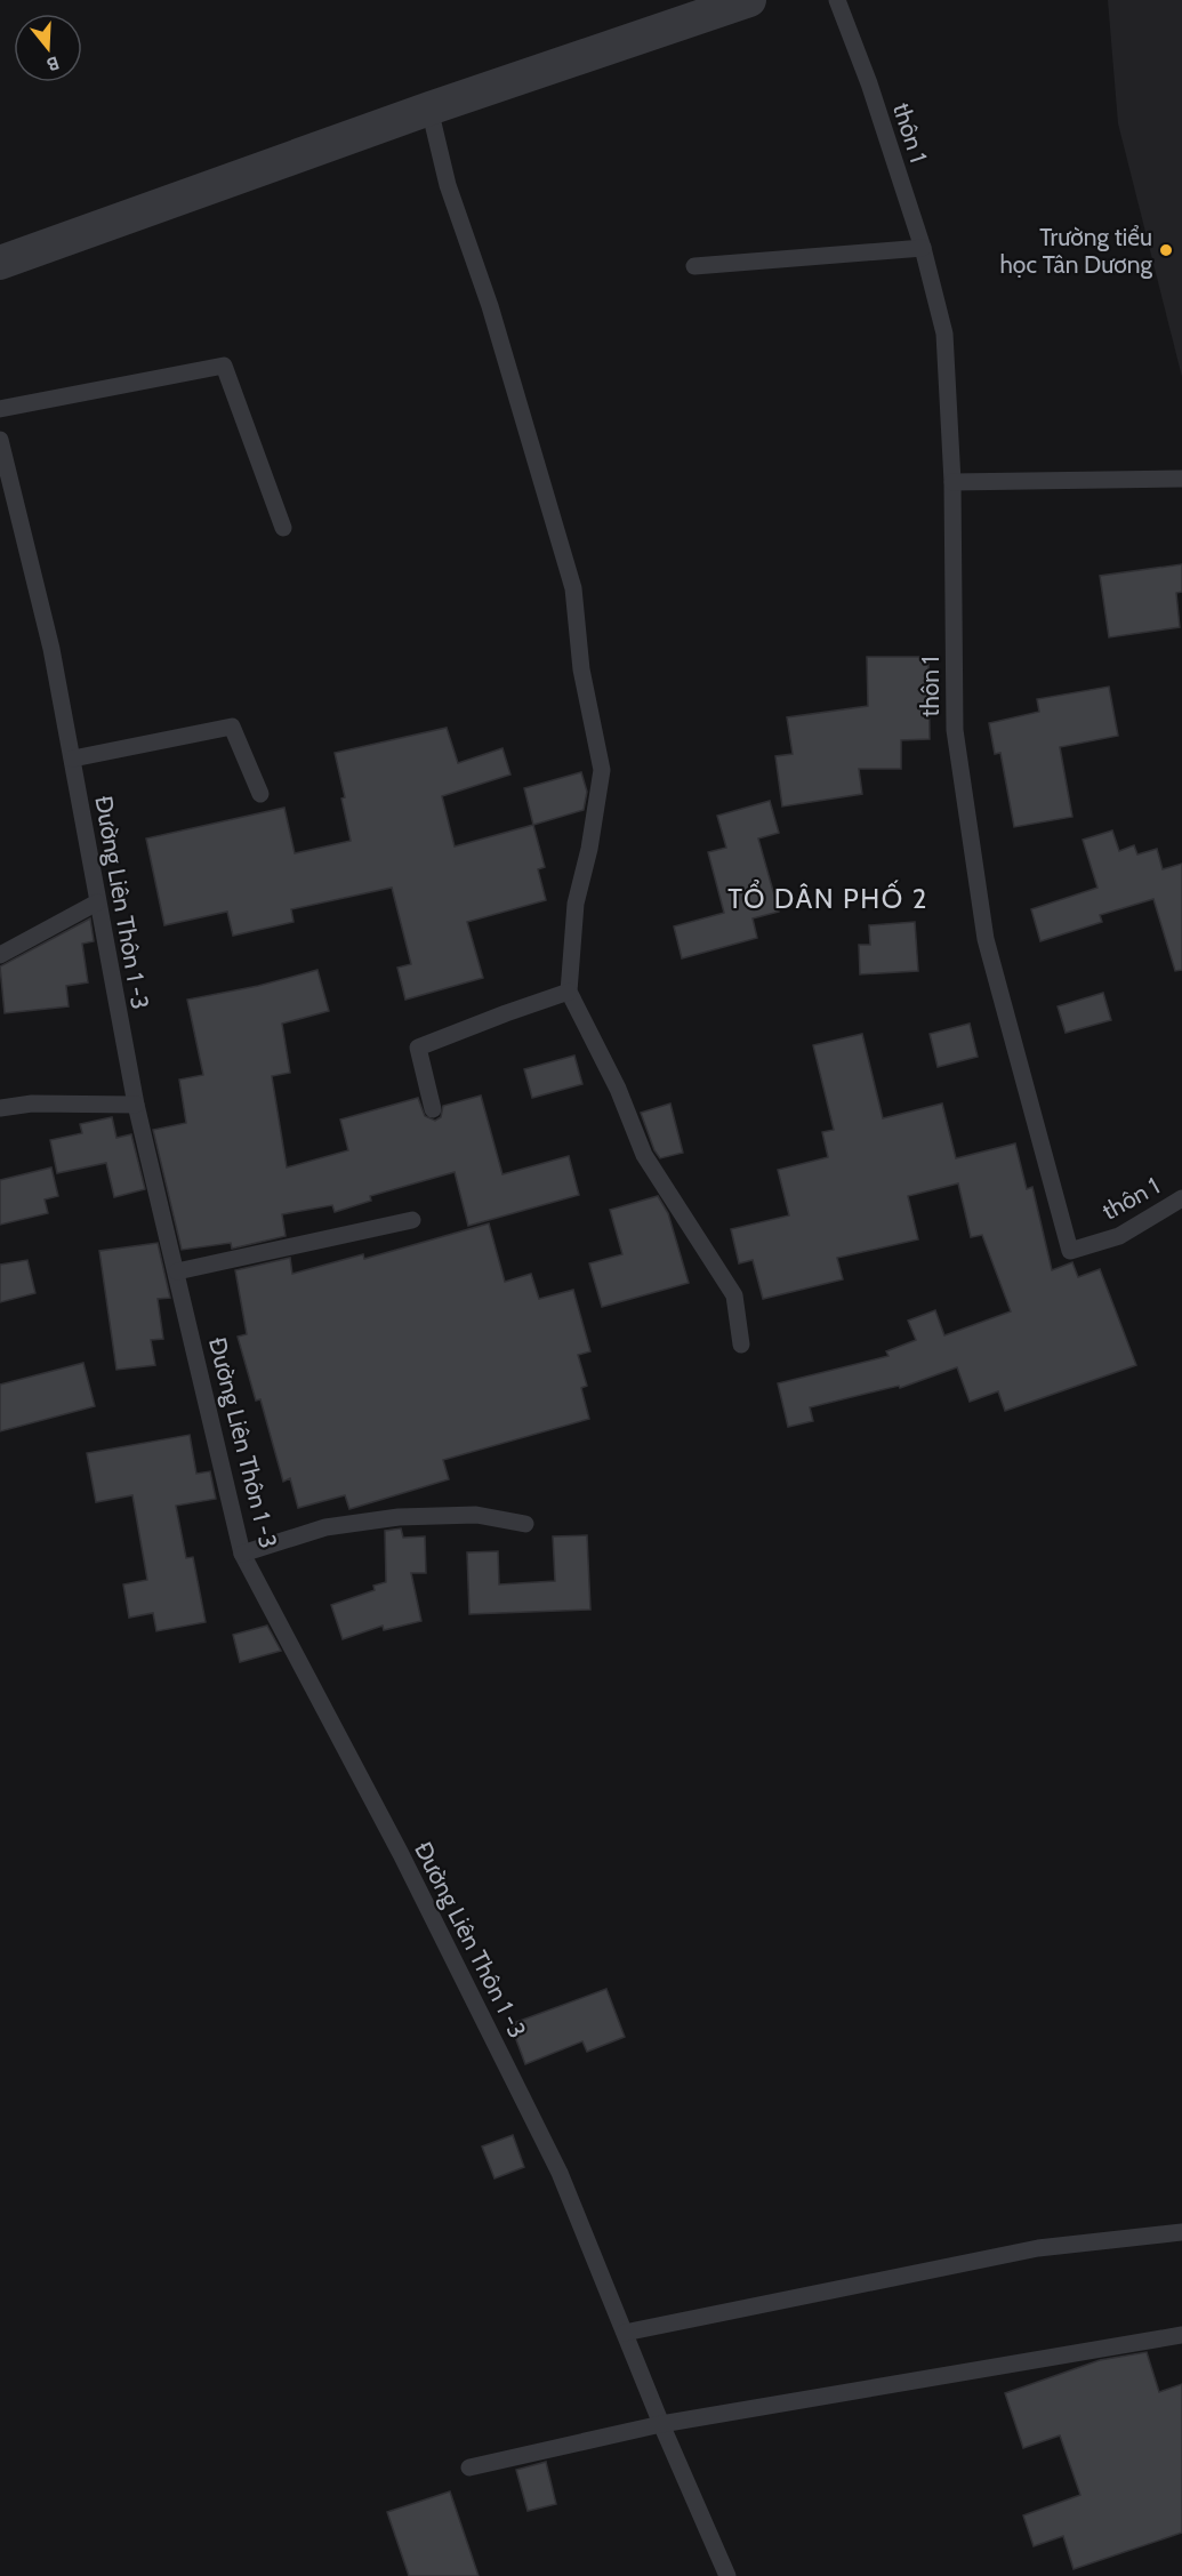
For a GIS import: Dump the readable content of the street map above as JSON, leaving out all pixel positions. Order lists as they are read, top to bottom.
{
  "streets": {
    "lane": ["thôn 1", "Đường Liên Thôn 1 -3"]
  },
  "districts": ["TỔ DÂN PHỐ 2"],
  "places": ["Trường tiểu học Tân Dương"],
  "north": "bottom"
}
